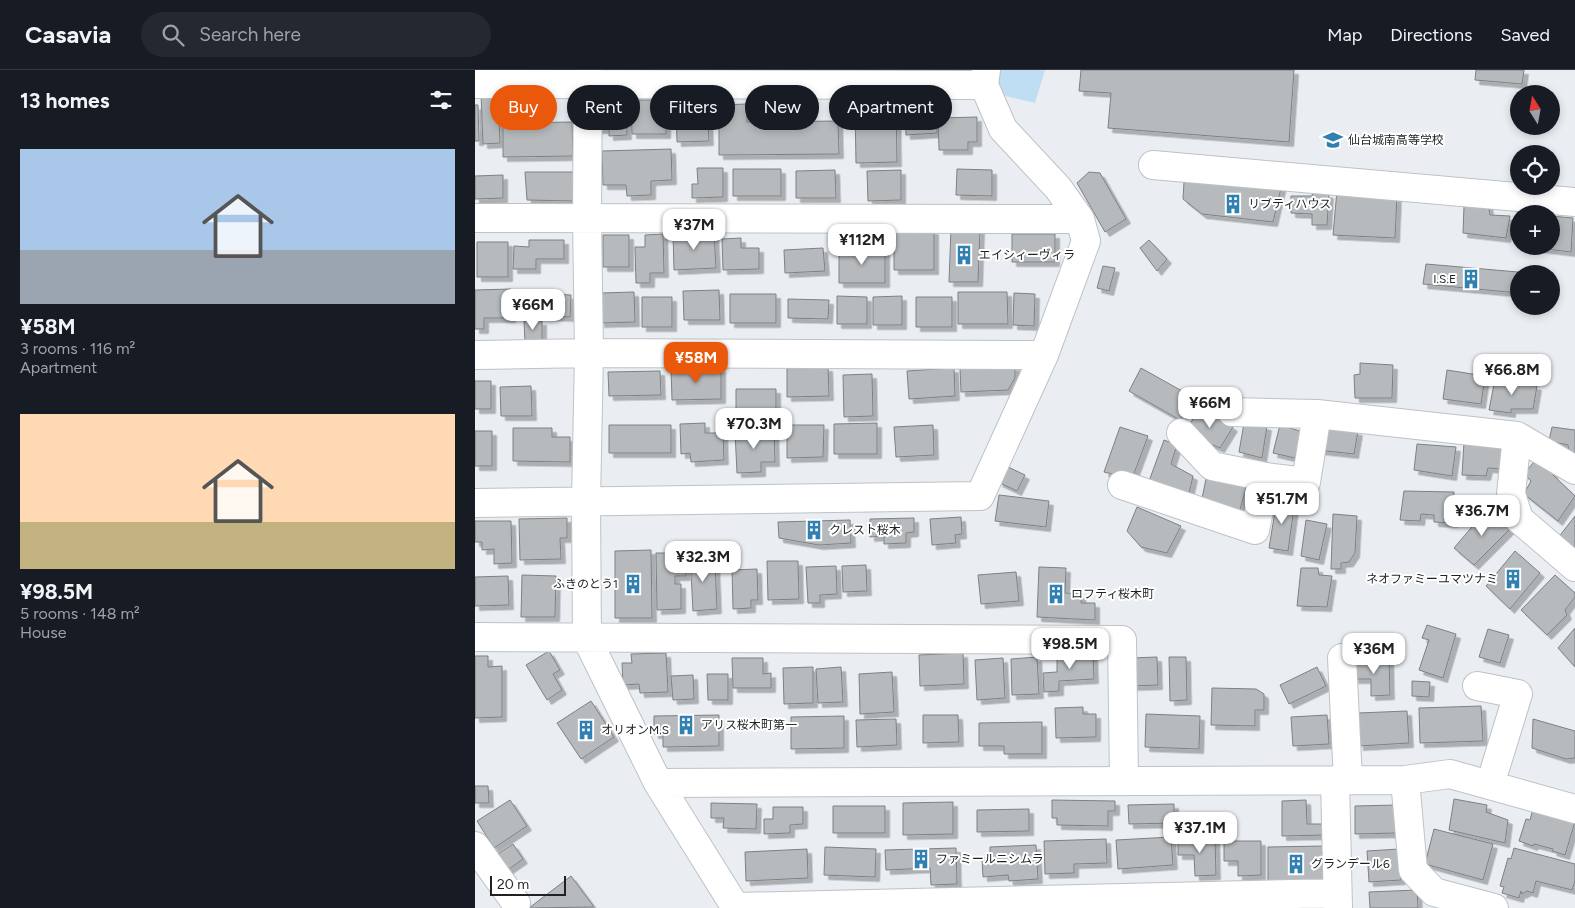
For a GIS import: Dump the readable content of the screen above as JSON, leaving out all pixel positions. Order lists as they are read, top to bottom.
{
  "places": {
    "school or university": ["仙台城南高等学校"],
    "building": [
      "リブティハウス",
      "エイシィーヴィラ",
      "I.S.E",
      "クレスト桜木",
      "ネオファミーユマツナミ",
      "ふきのとう1",
      "ロフティ桜木町",
      "アリス桜木町第一",
      "オリオンM.S",
      "ファミールニシムラ",
      "グランデール6"
    ]
  },
  "scale_bar": "20 m",
  "north": "top",
  "page": {
    "header": "Casavia",
    "search": "Search here",
    "nav": ["Map", "Directions", "Saved"],
    "heading": "13 homes",
    "map_buttons": ["+", "−"],
    "chip": [
      "Buy",
      "Rent",
      "Filters",
      "New",
      "Apartment"
    ],
    "list": [
      {
        "name": "¥58M",
        "note": "3 rooms · 116 m² · Apartment"
      },
      {
        "name": "¥98.5M",
        "note": "5 rooms · 148 m² · House"
      }
    ],
    "price": [
      "¥37M",
      "¥112M",
      "¥66M",
      "¥58M",
      "¥66.8M",
      "¥66M",
      "¥70.3M",
      "¥51.7M",
      "¥36.7M",
      "¥32.3M",
      "¥98.5M",
      "¥36M",
      "¥37.1M"
    ],
    "scale": "20 m"
  }
}
